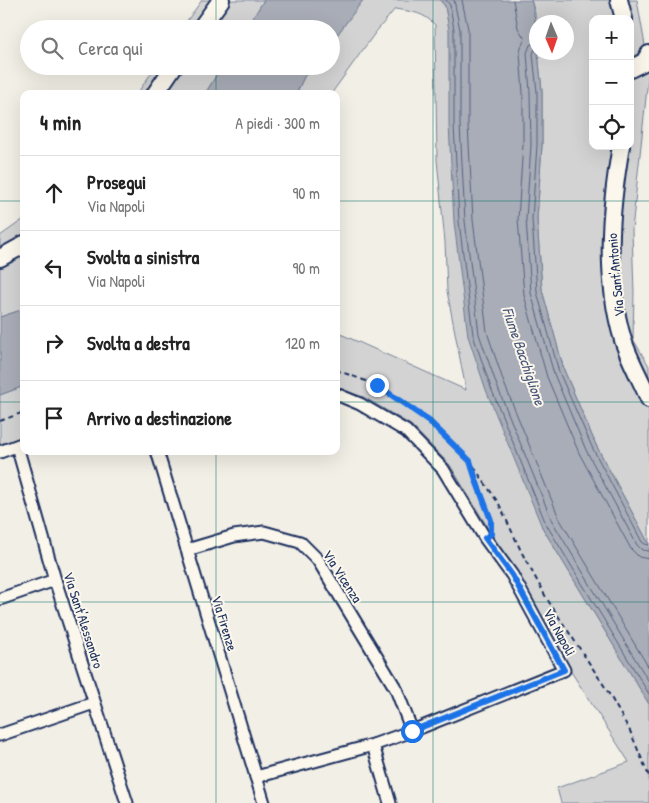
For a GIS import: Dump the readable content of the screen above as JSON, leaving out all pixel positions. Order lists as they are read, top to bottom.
{
  "streets": {
    "street": [
      "Via Sant'Antonio",
      "Via Vicenza",
      "Via Sant'Alessandro",
      "Via Firenze",
      "Via Napoli"
    ]
  },
  "crossings": [
    ["Via Vicenza", "Via Firenze"],
    ["Via Vicenza", "Via Napoli"],
    ["Via Firenze", "Via Napoli"]
  ],
  "water": ["Fiume Bacchiglione"],
  "north": "bottom",
  "page": {
    "map_buttons": ["+", "−"],
    "search": "Cerca qui",
    "heading": ["4 min", "A piedi · 300 m"],
    "list": [
      ["Prosegui", "Via Napoli", "90 m"],
      ["Svolta a sinistra", "Via Napoli", "90 m"],
      ["Svolta a destra", "120 m"],
      "Arrivo a destinazione"
    ]
  }
}
